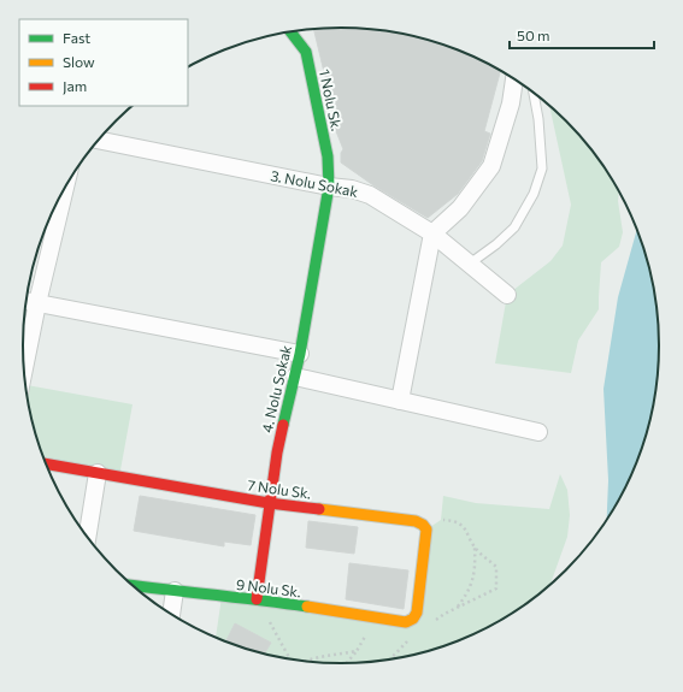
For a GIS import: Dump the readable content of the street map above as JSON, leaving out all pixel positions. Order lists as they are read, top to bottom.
{
  "streets": {
    "street": [
      "1 Nolu Sk.",
      "3. Nolu Sokak",
      "4. Nolu Sokak",
      "7 Nolu Sk.",
      "9 Nolu Sk."
    ]
  },
  "crossings": [
    ["1 Nolu Sk.", "3. Nolu Sokak"],
    ["1 Nolu Sk.", "4. Nolu Sokak"],
    ["3. Nolu Sokak", "4. Nolu Sokak"],
    ["4. Nolu Sokak", "7 Nolu Sk."],
    ["4. Nolu Sokak", "9 Nolu Sk."]
  ],
  "legend": ["Fast", "Slow", "Jam"],
  "scale_bar": "50 m"
}
